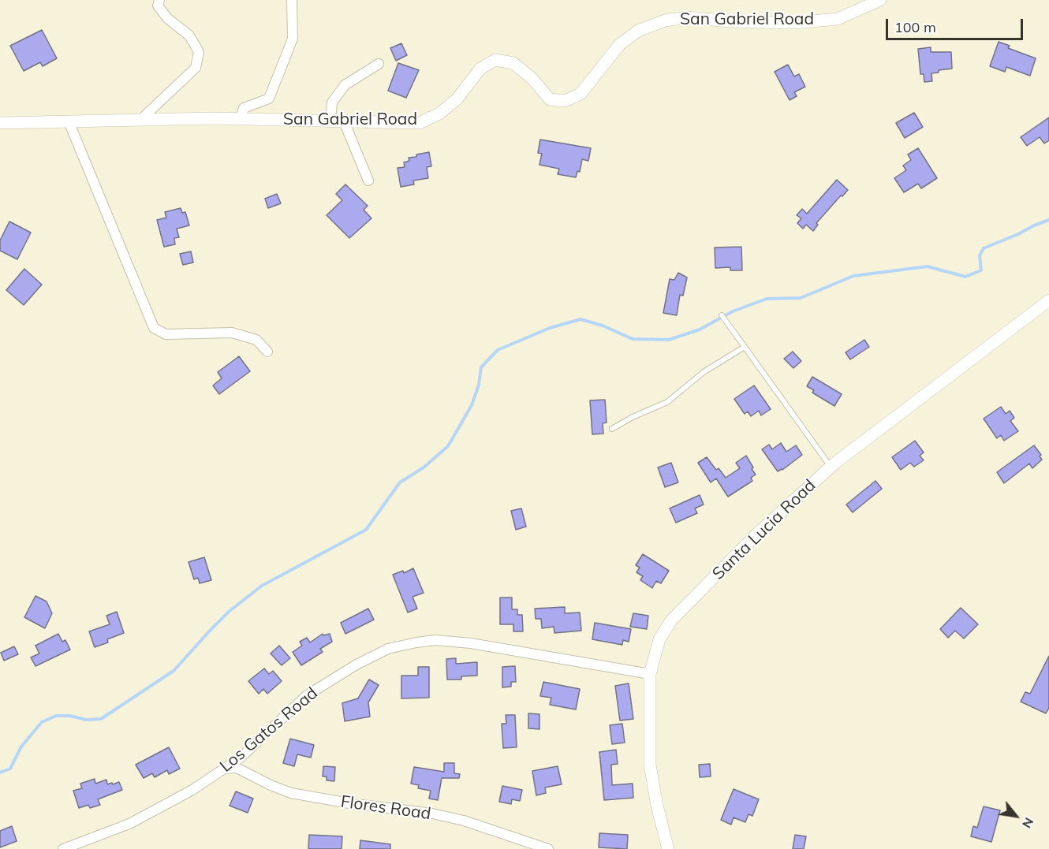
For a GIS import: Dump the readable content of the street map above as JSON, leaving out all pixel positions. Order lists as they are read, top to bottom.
{
  "streets": {
    "street": [
      "San Gabriel Road",
      "Santa Lucia Road",
      "Los Gatos Road",
      "Flores Road"
    ]
  },
  "crossings": [
    ["Santa Lucia Road", "Los Gatos Road"],
    ["Los Gatos Road", "Flores Road"]
  ],
  "scale_bar": "100 m",
  "north": "bottom right"
}
